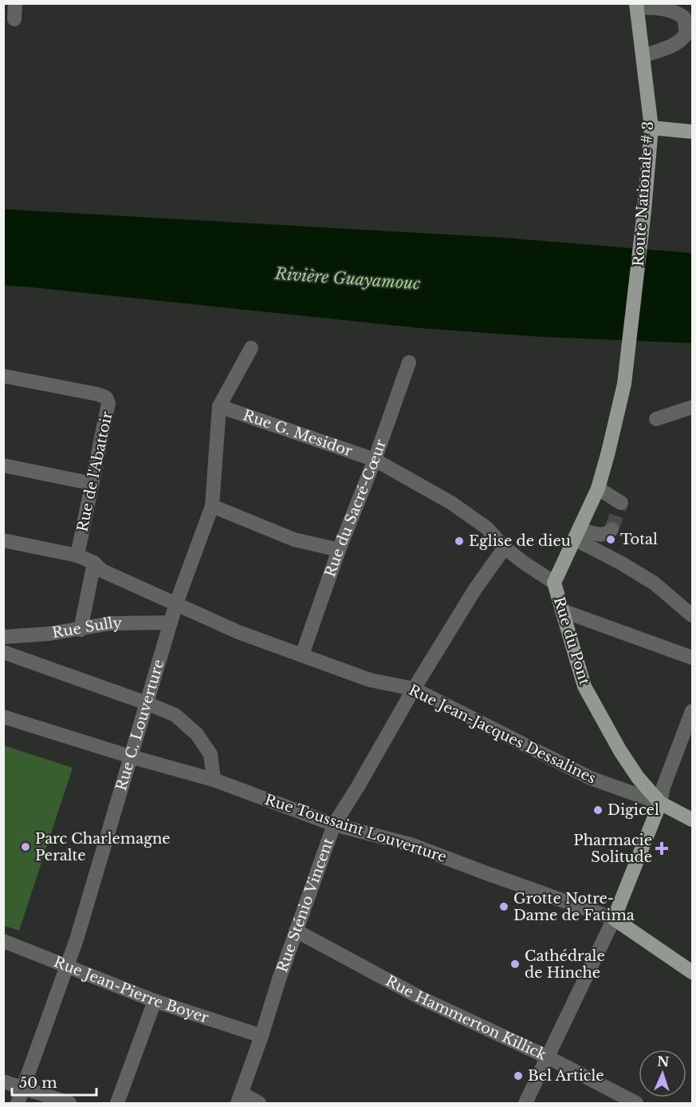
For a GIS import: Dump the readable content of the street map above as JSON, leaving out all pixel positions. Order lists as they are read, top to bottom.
{
  "streets": {
    "main road": [
      "Route Nationale # 3",
      "Rue du Pont",
      "Rue Jean-Jacques Dessalines",
      "Rue Toussaint Louverture"
    ],
    "street": [
      "Rue G. Mesidor",
      "Rue de l'Abattoir",
      "Rue du Sacré-Cœur",
      "Rue Sully",
      "Rue C. Louverture",
      "Rue Sténio Vincent",
      "Rue Jean-Pierre Boyer",
      "Rue Hammerton Killick"
    ]
  },
  "crossings": [
    ["Route Nationale # 3", "Rue du Pont"],
    ["Rue G. Mesidor", "Rue du Sacré-Cœur"],
    ["Rue G. Mesidor", "Rue du Pont"],
    ["Rue G. Mesidor", "Rue C. Louverture"],
    ["Rue G. Mesidor", "Rue Sténio Vincent"],
    ["Rue de l'Abattoir", "Rue Jean-Jacques Dessalines"],
    ["Rue du Sacré-Cœur", "Rue Jean-Jacques Dessalines"],
    ["Rue Sully", "Rue C. Louverture"],
    ["Rue du Pont", "Rue Jean-Jacques Dessalines"],
    ["Rue C. Louverture", "Rue Jean-Jacques Dessalines"],
    ["Rue C. Louverture", "Rue Toussaint Louverture"],
    ["Rue C. Louverture", "Rue Jean-Pierre Boyer"],
    ["Rue Jean-Jacques Dessalines", "Rue Sténio Vincent"],
    ["Rue Toussaint Louverture", "Rue Sténio Vincent"],
    ["Rue Sténio Vincent", "Rue Jean-Pierre Boyer"],
    ["Rue Sténio Vincent", "Rue Hammerton Killick"]
  ],
  "water": ["Rivière Guayamouc"],
  "places": {
    "other": [
      "Total",
      "Eglise de dieu",
      "Digicel",
      "Parc Charlemagne Peralte",
      "Grotte Notre- Dame de Fatima",
      "Cathédrale de Hinche",
      "Bel Article"
    ],
    "health": ["Pharmacie Solitude"]
  },
  "scale_bar": "50 m",
  "north": "top"
}
